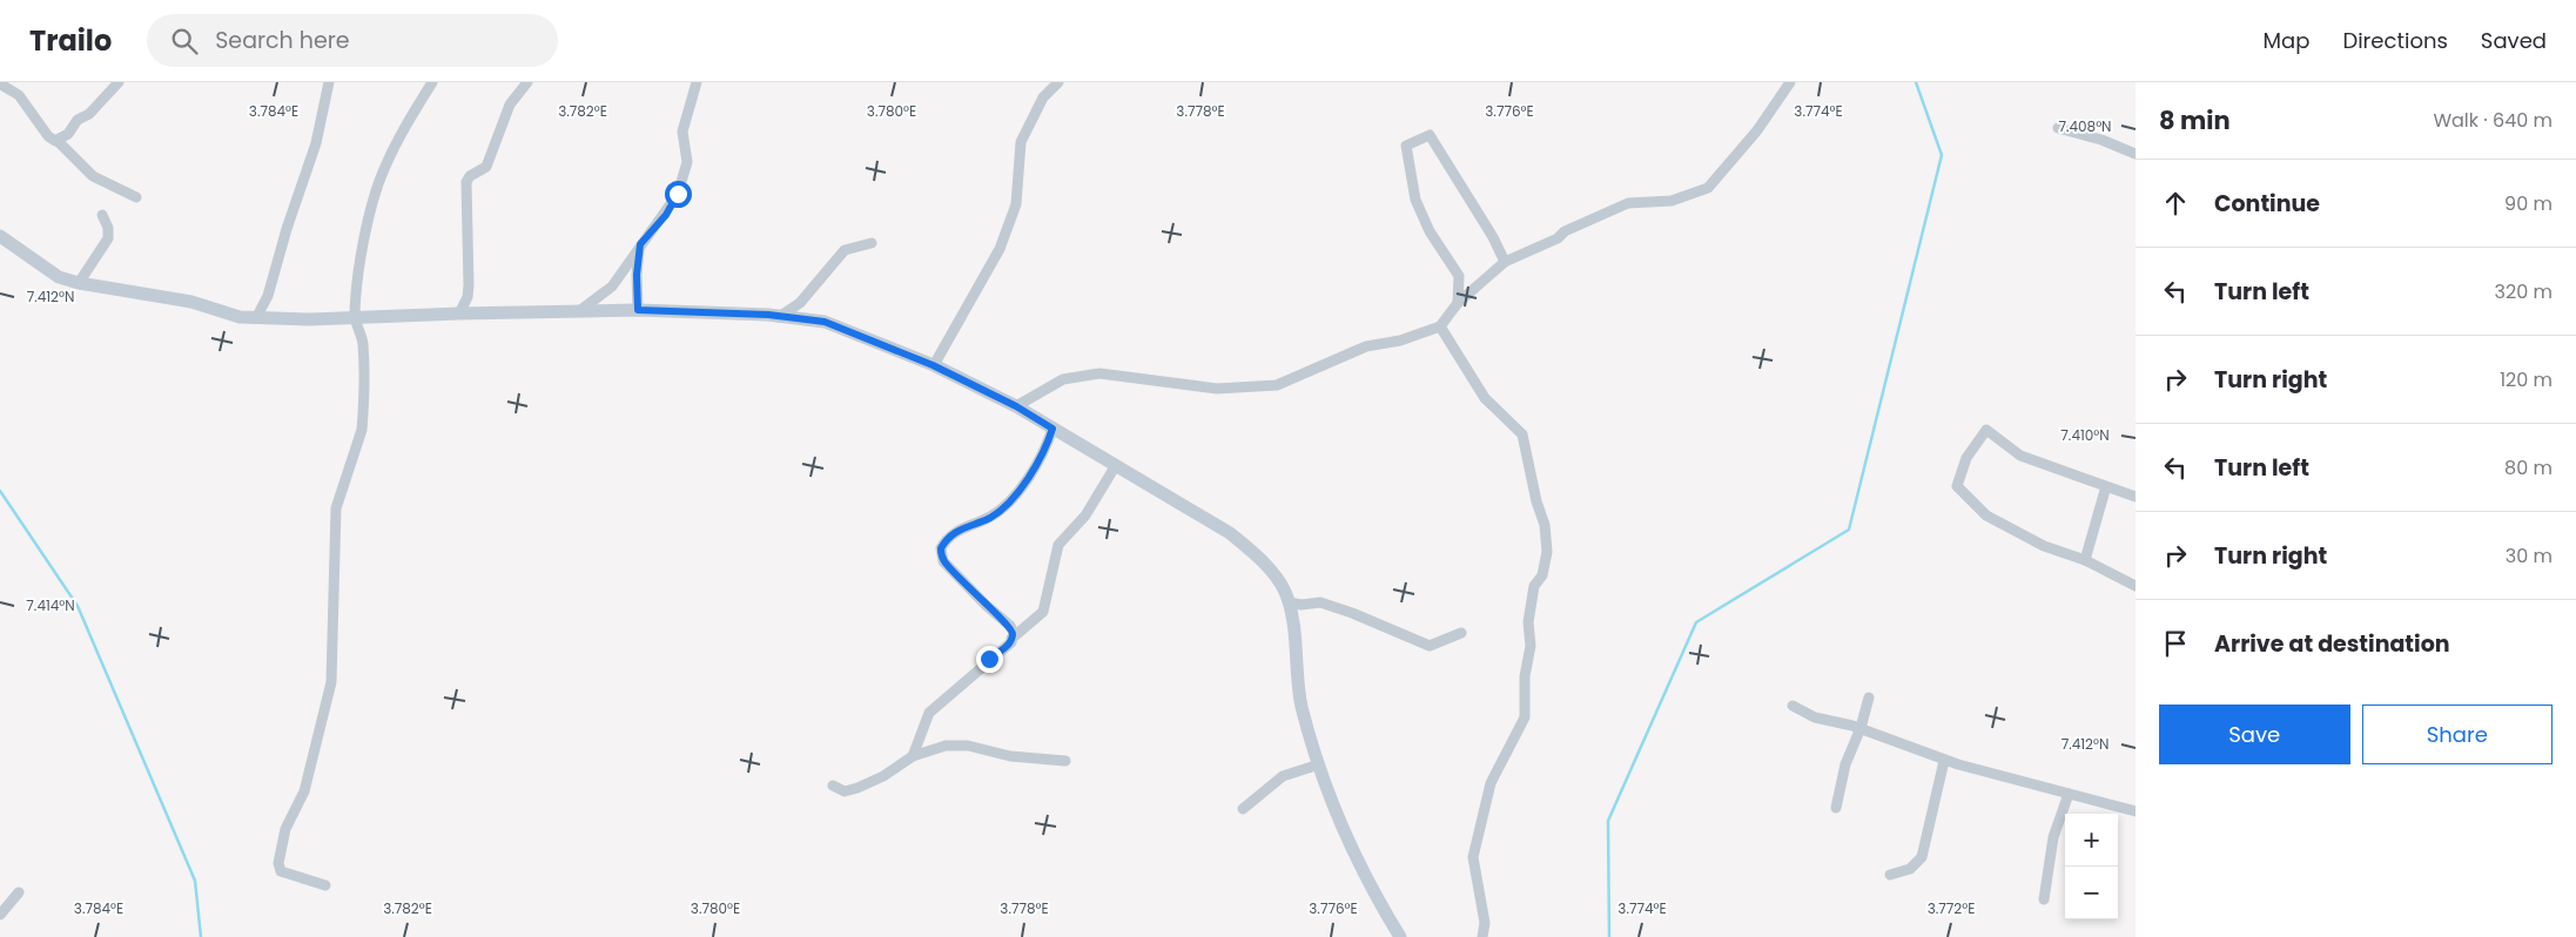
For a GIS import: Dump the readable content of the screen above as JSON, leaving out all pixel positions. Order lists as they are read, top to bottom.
{
  "page": {
    "header": "Trailo",
    "search": "Search here",
    "nav": ["Map", "Directions", "Saved"],
    "heading": ["8 min", "Walk · 640 m"],
    "list": [
      ["Continue", "90 m"],
      ["Turn left", "320 m"],
      ["Turn right", "120 m"],
      ["Turn left", "80 m"],
      ["Turn right", "30 m"],
      "Arrive at destination"
    ],
    "buttons": ["Save", "Share"],
    "map_buttons": ["+", "−"]
  },
  "coordinates": [
    "3.784°E",
    "3.782°E",
    "3.780°E",
    "3.778°E",
    "3.776°E",
    "3.774°E",
    "7.408°N",
    "7.412°N",
    "7.410°N",
    "7.414°N",
    "3.772°E"
  ]
}
